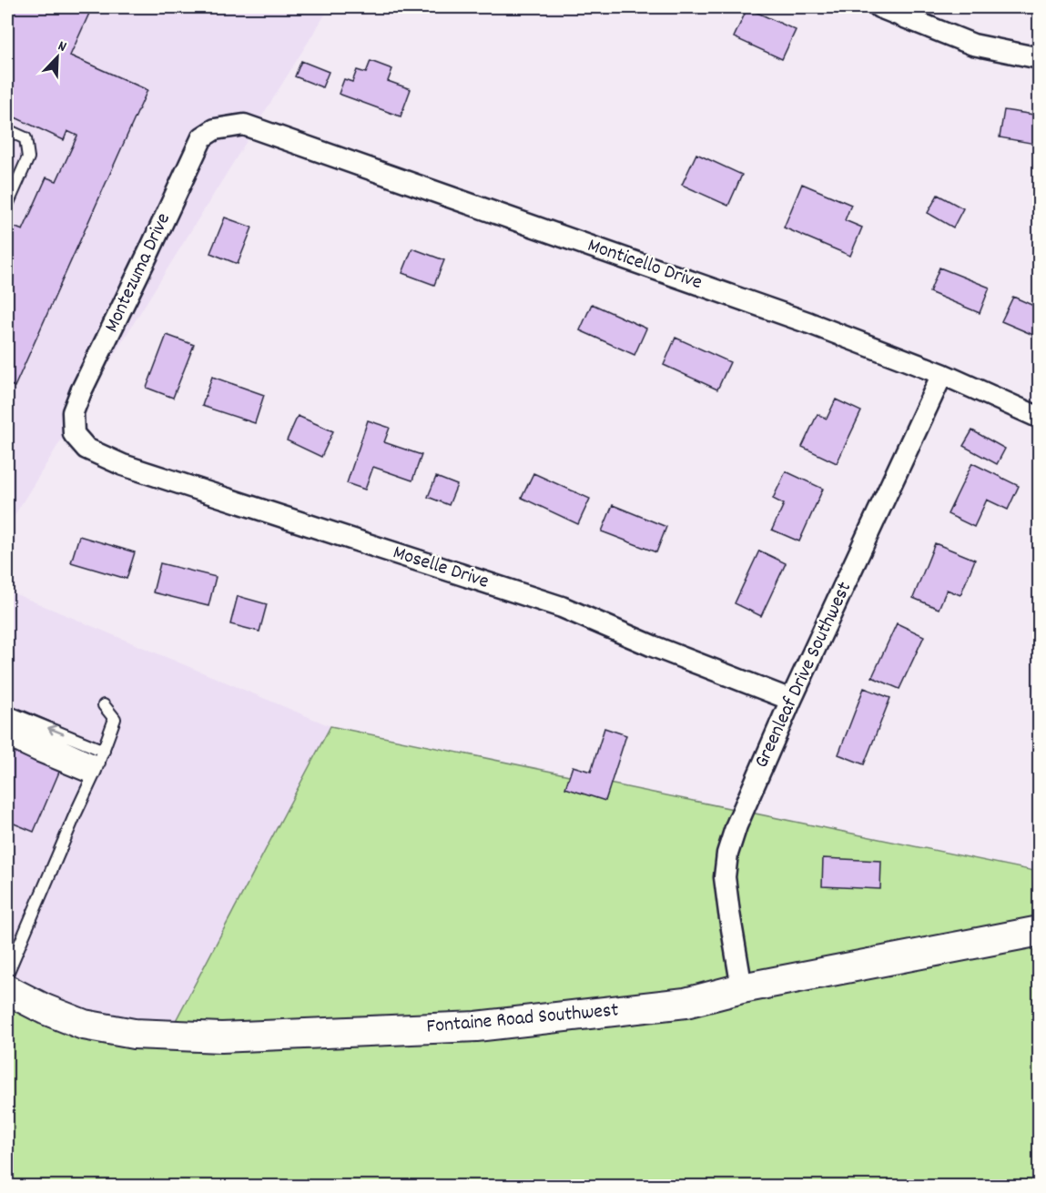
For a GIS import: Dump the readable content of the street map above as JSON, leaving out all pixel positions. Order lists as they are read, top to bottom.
{
  "streets": {
    "main road": ["Fontaine Road Southwest"],
    "street": [
      "Monticello Drive",
      "Montezuma Drive",
      "Moselle Drive",
      "Greenleaf Drive Southwest"
    ]
  },
  "crossings": [
    ["Monticello Drive", "Montezuma Drive"],
    ["Monticello Drive", "Greenleaf Drive Southwest"],
    ["Montezuma Drive", "Moselle Drive"],
    ["Moselle Drive", "Greenleaf Drive Southwest"],
    ["Greenleaf Drive Southwest", "Fontaine Road Southwest"]
  ],
  "north": "top right"
}
